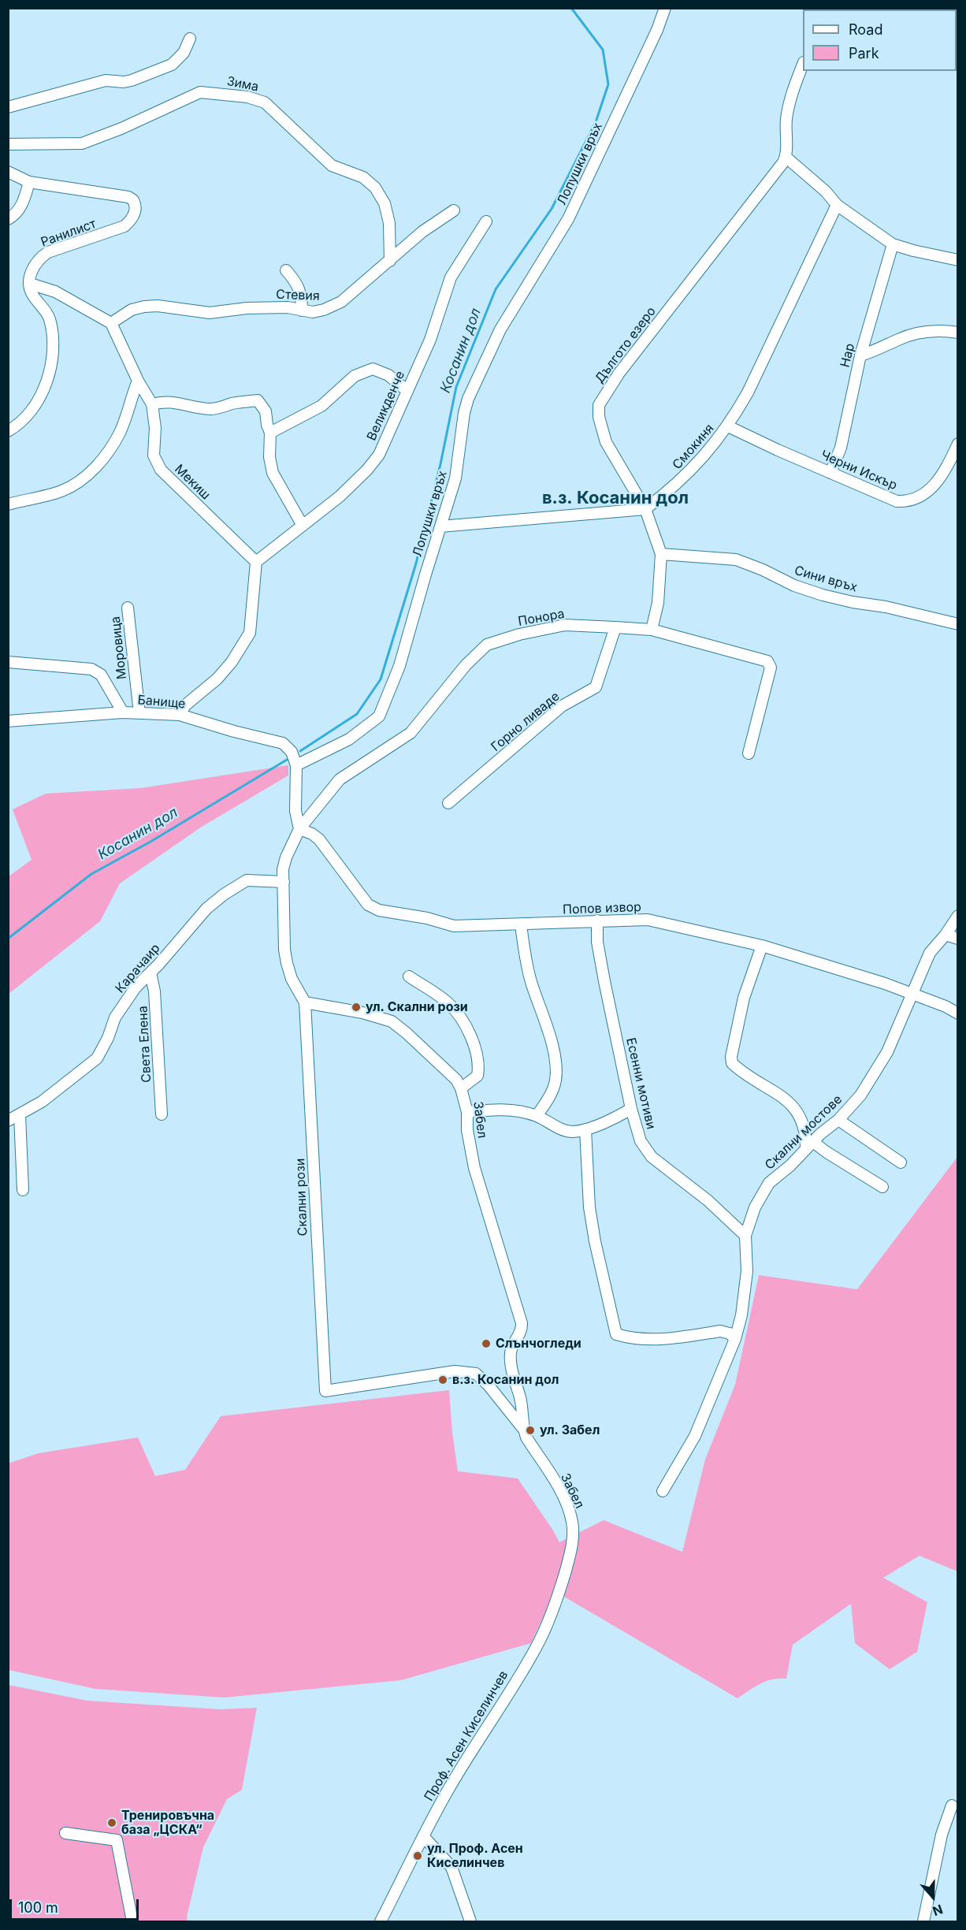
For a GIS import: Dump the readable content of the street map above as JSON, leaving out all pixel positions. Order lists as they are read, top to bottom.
{
  "streets": {
    "street": [
      "Зима",
      "Лопушки връх",
      "Ранилист",
      "Стевия",
      "Дългото езеро",
      "Нар",
      "Великденче",
      "Смокиня",
      "Черни Искър",
      "Мекиш",
      "Сини връх",
      "Понора",
      "Моровица",
      "Банище",
      "Горно ливаде",
      "Попов извор",
      "Карачаир",
      "Света Елена",
      "Есенни мотиви",
      "Забел",
      "Скални мостове",
      "Скални рози",
      "Проф. Асен Киселинчев"
    ]
  },
  "crossings": [
    ["Зима", "Стевия"],
    ["Лопушки връх", "Банище"],
    ["Стевия", "Мекиш"],
    ["Дългото езеро", "Смокиня"],
    ["Дългото езеро", "Сини връх"],
    ["Дългото езеро", "Понора"],
    ["Нар", "Черни Искър"],
    ["Великденче", "Мекиш"],
    ["Смокиня", "Черни Искър"],
    ["Понора", "Горно ливаде"],
    ["Понора", "Попов извор"],
    ["Моровица", "Банище"],
    ["Попов извор", "Есенни мотиви"],
    ["Попов извор", "Скални мостове"],
    ["Карачаир", "Света Елена"],
    ["Есенни мотиви", "Скални мостове"],
    ["Забел", "Скални рози"],
    ["Забел", "Проф. Асен Киселинчев"]
  ],
  "districts": ["в.з. Косанин дол"],
  "water": ["Косанин дол"],
  "places": [
    "ул. Скални рози",
    "Слънчогледи",
    "в.з. Косанин дол",
    "ул. Забел",
    "Тренировъчна база „ЦСКА“",
    "ул. Проф. Асен Киселинчев"
  ],
  "legend": ["Road", "Park"],
  "scale_bar": "100 m",
  "north": "bottom"
}
